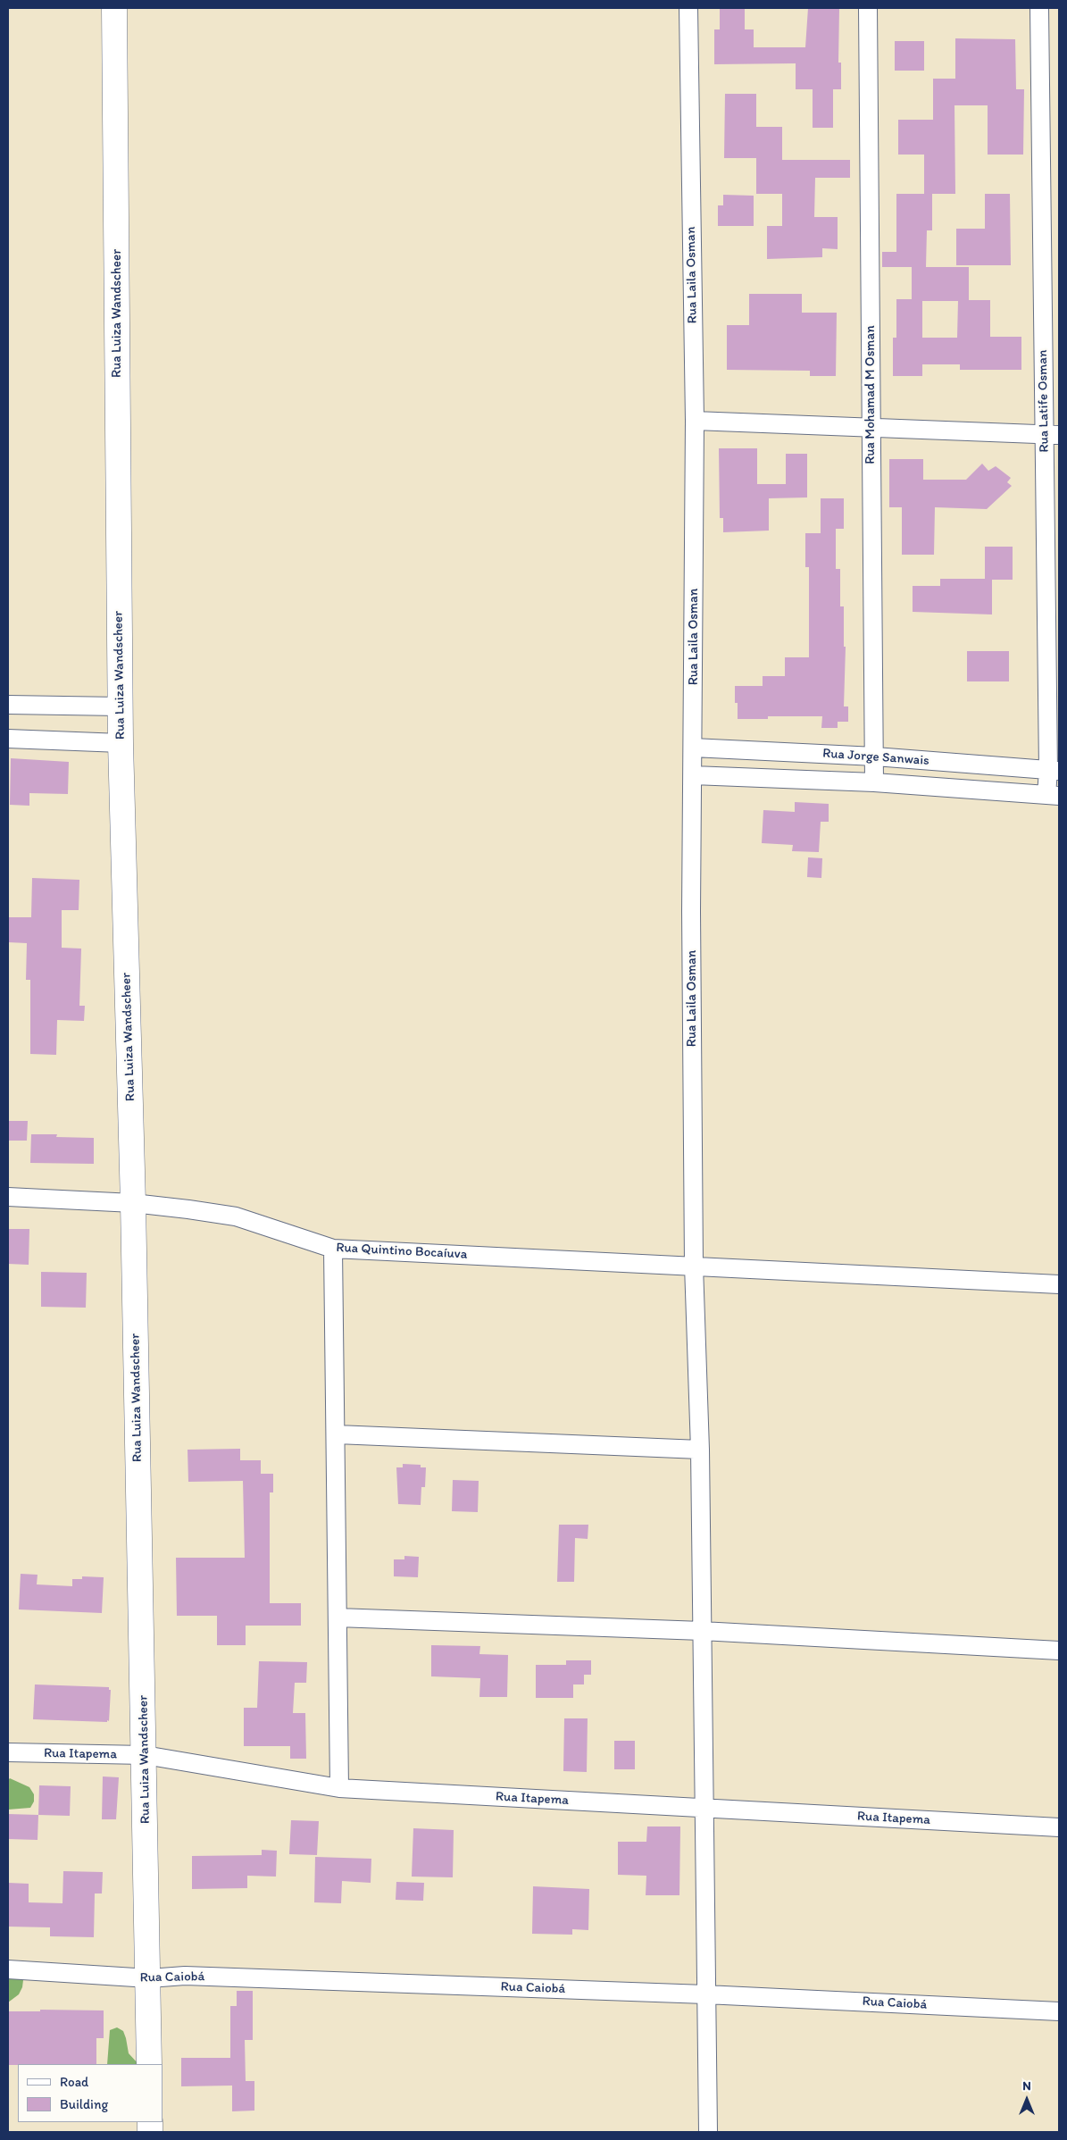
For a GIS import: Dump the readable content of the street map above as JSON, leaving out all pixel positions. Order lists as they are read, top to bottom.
{
  "streets": {
    "main road": ["Rua Luiza Wandscheer"],
    "street": [
      "Rua Laila Osman",
      "Rua Mohamad M Osman",
      "Rua Latife Osman",
      "Rua Jorge Sanwais",
      "Rua Quintino Bocaíuva",
      "Rua Itapema",
      "Rua Caiobá"
    ]
  },
  "crossings": [
    ["Rua Laila Osman", "Rua Jorge Sanwais"],
    ["Rua Laila Osman", "Rua Quintino Bocaíuva"],
    ["Rua Laila Osman", "Rua Itapema"],
    ["Rua Laila Osman", "Rua Caiobá"],
    ["Rua Luiza Wandscheer", "Rua Quintino Bocaíuva"],
    ["Rua Luiza Wandscheer", "Rua Itapema"],
    ["Rua Luiza Wandscheer", "Rua Caiobá"],
    ["Rua Mohamad M Osman", "Rua Jorge Sanwais"],
    ["Rua Latife Osman", "Rua Jorge Sanwais"]
  ],
  "legend": ["Road", "Building"],
  "north": "top"
}
